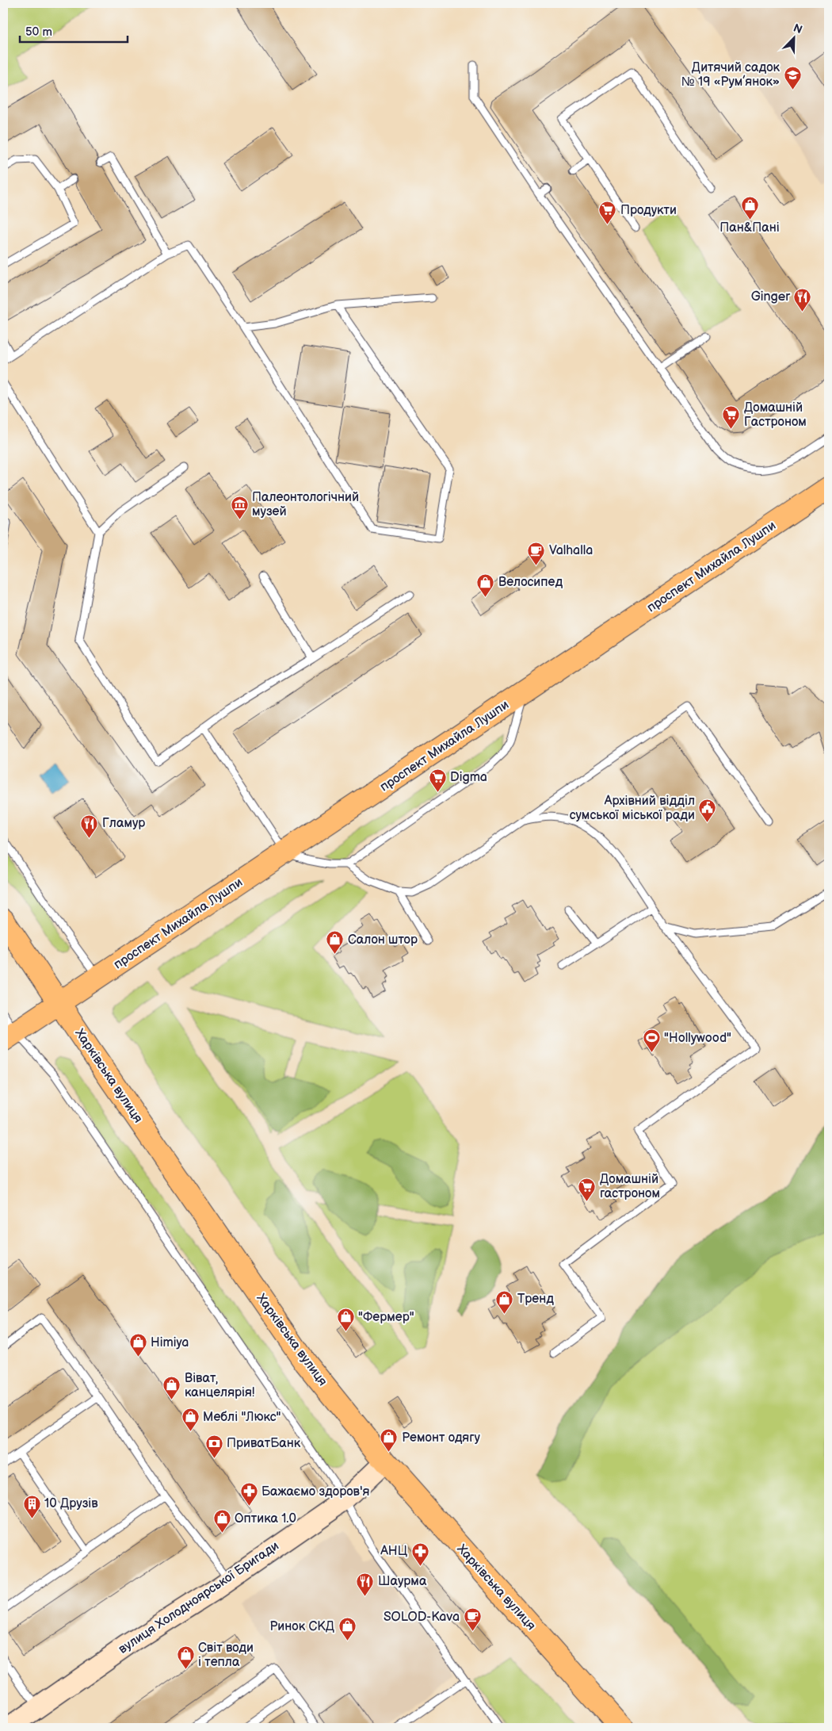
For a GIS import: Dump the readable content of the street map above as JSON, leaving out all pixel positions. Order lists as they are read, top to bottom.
{
  "streets": {
    "main road": ["проспект Михайла Лушпи", "Харківська вулиця"],
    "street": ["вулиця Холодноярської Бригади"]
  },
  "crossings": [
    ["проспект Михайла Лушпи", "Харківська вулиця"],
    ["Харківська вулиця", "вулиця Холодноярської Бригади"]
  ],
  "places": {
    "school or university": ["Дитячий садок № 19 «Рум’янок»"],
    "shop": [
      "Пан&Пані",
      "Велосипед",
      "Салон штор",
      "Тренд",
      "\"Фермер\"",
      "Himiya",
      "Віват, канцелярія!",
      "Меблі \"Люкс\"",
      "Ремонт одягу",
      "Оптика 1.0",
      "Ринок СКД",
      "Світ води і тепла"
    ],
    "supermarket": [
      "Продукти",
      "Домашній Гастроном",
      "Digma",
      "Домашній гастроном"
    ],
    "restaurant": ["Ginger", "Гламур", "Шаурма"],
    "museum": ["Палеонтологічний музей"],
    "cafe": ["Valhalla", "SOLOD-Kava"],
    "public building": ["Архівний відділ сумської міської ради"],
    "sports": ["\"Hollywood\""],
    "bank": ["ПриватБанк"],
    "pharmacy": ["Бажаємо здоров'я", "АНЦ"],
    "building": ["10 Друзів"]
  },
  "scale_bar": "50 m",
  "north": "top right"
}
